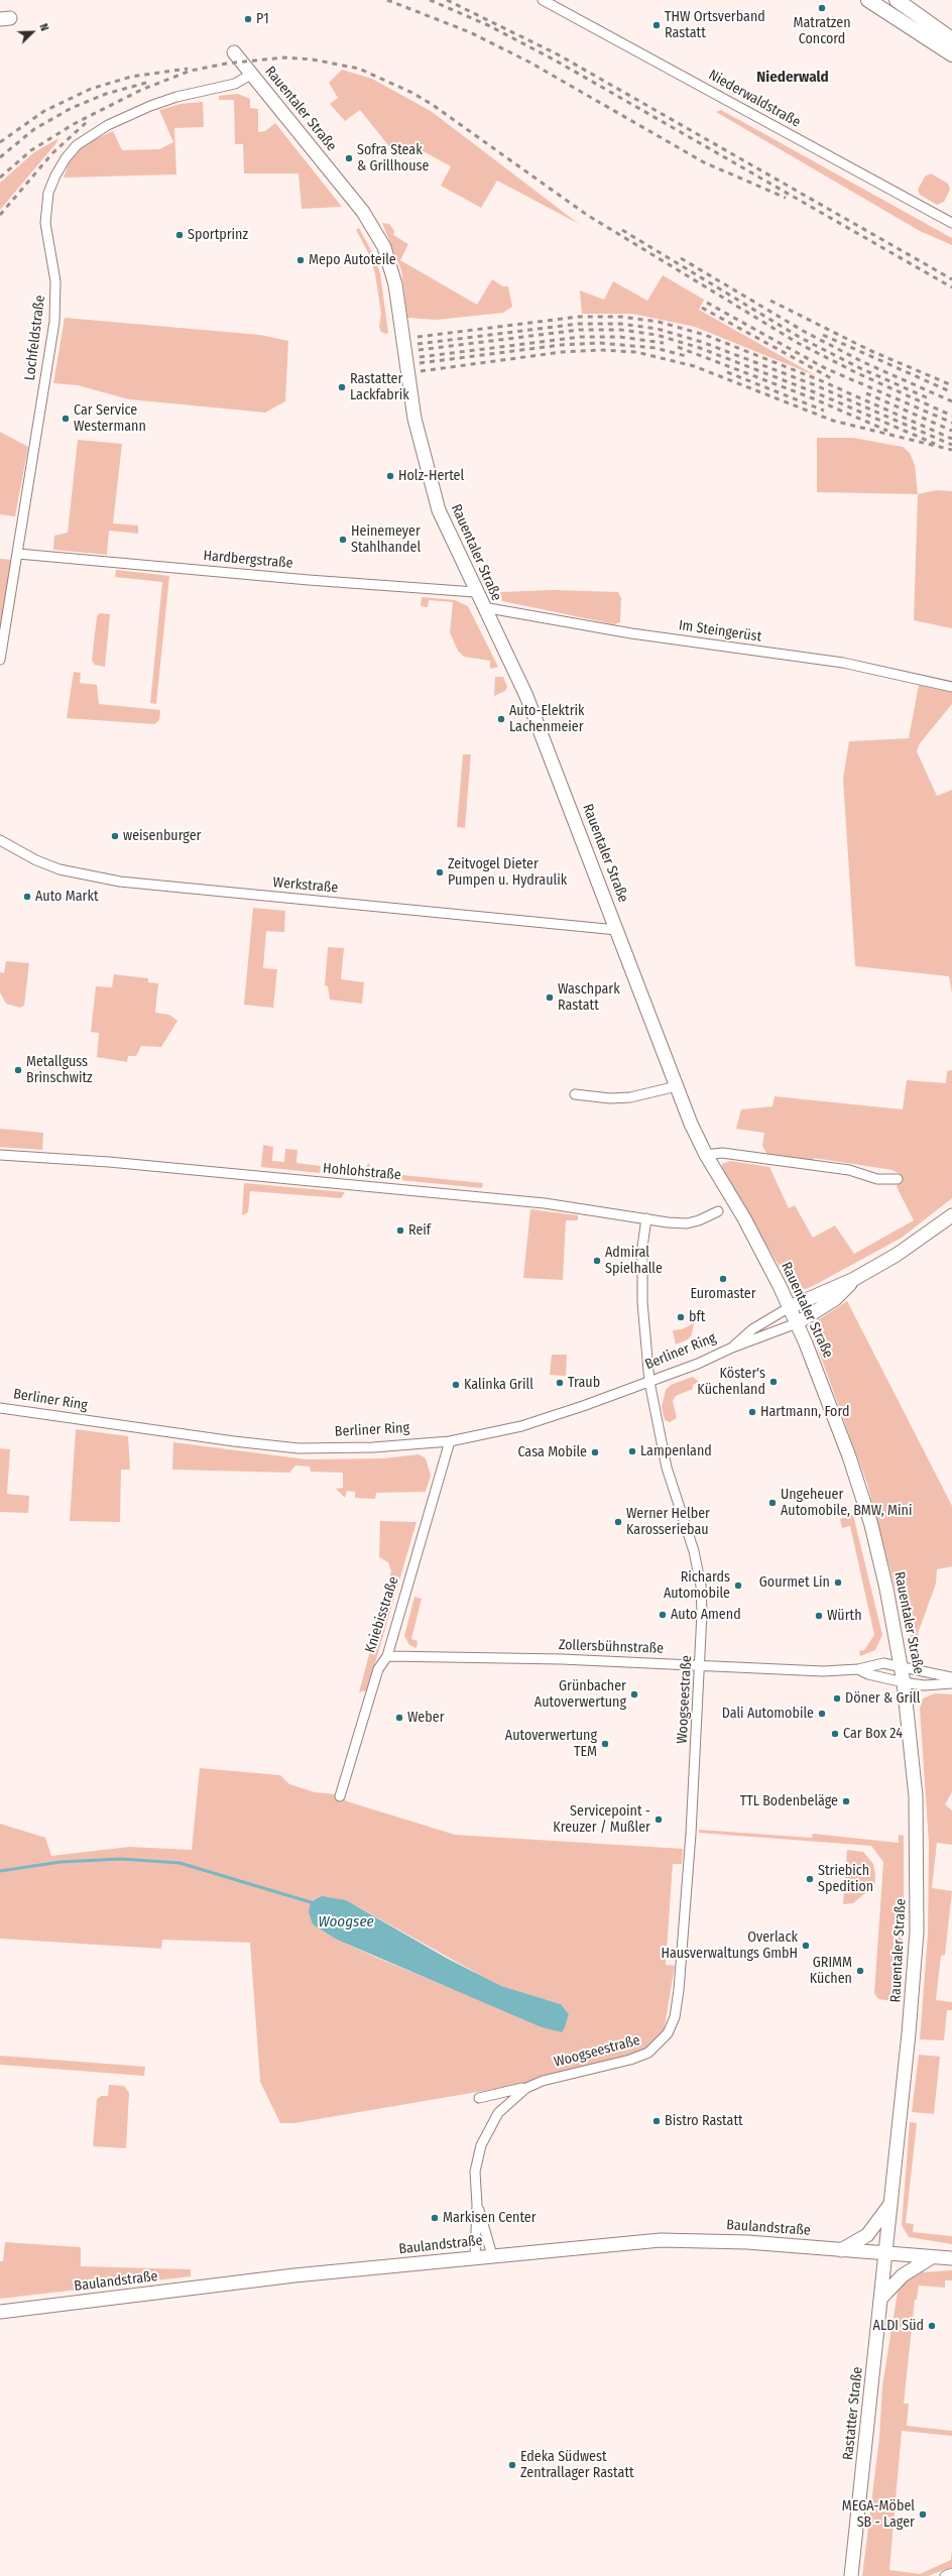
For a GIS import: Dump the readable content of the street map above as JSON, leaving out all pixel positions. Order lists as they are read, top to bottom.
{
  "streets": {
    "street": [
      "Niederwaldstraße",
      "Rauentaler Straße",
      "Lochfeldstraße",
      "Hardbergstraße",
      "Im Steingerüst",
      "Werkstraße",
      "Hohlohstraße",
      "Berliner Ring",
      "Kniebisstraße",
      "Zollersbühnstraße",
      "Woogseestraße",
      "Baulandstraße",
      "Rastatter Straße"
    ]
  },
  "crossings": [
    ["Rauentaler Straße", "Lochfeldstraße"],
    ["Rauentaler Straße", "Hardbergstraße"],
    ["Rauentaler Straße", "Im Steingerüst"],
    ["Rauentaler Straße", "Werkstraße"],
    ["Rauentaler Straße", "Berliner Ring"],
    ["Rauentaler Straße", "Zollersbühnstraße"],
    ["Rauentaler Straße", "Baulandstraße"],
    ["Rauentaler Straße", "Rastatter Straße"],
    ["Lochfeldstraße", "Hardbergstraße"],
    ["Hohlohstraße", "Woogseestraße"],
    ["Berliner Ring", "Kniebisstraße"],
    ["Berliner Ring", "Woogseestraße"],
    ["Kniebisstraße", "Zollersbühnstraße"],
    ["Zollersbühnstraße", "Woogseestraße"],
    ["Woogseestraße", "Baulandstraße"],
    ["Baulandstraße", "Rastatter Straße"]
  ],
  "districts": ["Niederwald"],
  "water": ["Woogsee"],
  "places": [
    "Matratzen Concord",
    "P1",
    "THW Ortsverband Rastatt",
    "Sofra Steak & Grillhouse",
    "Sportprinz",
    "Mepo Autoteile",
    "Rastatter Lackfabrik",
    "Car Service Westermann",
    "Holz-Hertel",
    "Heinemeyer Stahlhandel",
    "Auto-Elektrik Lachenmeier",
    "weisenburger",
    "Zeitvogel Dieter Pumpen u. Hydraulik",
    "Auto Markt",
    "Waschpark Rastatt",
    "Metallguss Brinschwitz",
    "Reif",
    "Admiral Spielhalle",
    "Euromaster",
    "bft",
    "Köster's Küchenland",
    "Traub",
    "Kalinka Grill",
    "Hartmann, Ford",
    "Lampenland",
    "Casa Mobile",
    "Ungeheuer Automobile, BMW, Mini",
    "Werner Helber Karosseriebau",
    "Gourmet Lin",
    "Richards Automobile",
    "Auto Amend",
    "Würth",
    "Grünbacher Autoverwertung",
    "Döner & Grill",
    "Dali Automobile",
    "Weber",
    "Car Box 24",
    "Autoverwertung TEM",
    "TTL Bodenbeläge",
    "Servicepoint - Kreuzer / Mußler",
    "Striebich Spedition",
    "Overlack Hausverwaltungs GmbH",
    "GRIMM Küchen",
    "Bistro Rastatt",
    "Markisen Center",
    "ALDI Süd",
    "Edeka Südwest Zentrallager Rastatt",
    "MEGA-Möbel SB - Lager"
  ],
  "north": "top right"
}
